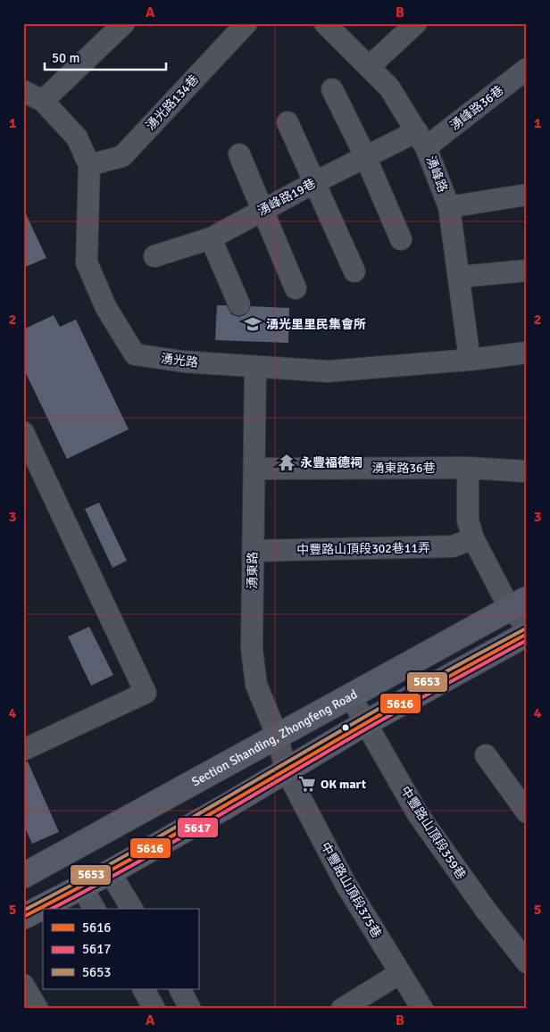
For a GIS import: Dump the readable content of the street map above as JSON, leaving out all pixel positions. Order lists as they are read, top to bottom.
{
  "streets": {
    "main road": ["Section Shanding, Zhongfeng Road"],
    "street": [
      "湧光路134巷",
      "湧峰路36巷",
      "湧峰路",
      "湧峰路19巷",
      "湧光路",
      "湧東路36巷",
      "中豐路山頂段302巷11弄",
      "湧東路",
      "中豐路山頂段359巷",
      "中豐路山頂段375巷"
    ]
  },
  "crossings": [
    ["湧光路134巷", "湧光路"],
    ["湧峰路36巷", "湧峰路"],
    ["湧峰路36巷", "湧峰路19巷"],
    ["湧峰路", "湧峰路19巷"],
    ["湧峰路", "湧光路"],
    ["湧光路", "湧東路"],
    ["湧東路36巷", "湧東路"],
    ["中豐路山頂段302巷11弄", "湧東路"],
    ["湧東路", "Section Shanding, Zhongfeng Road"],
    ["湧東路", "中豐路山頂段375巷"],
    ["Section Shanding, Zhongfeng Road", "中豐路山頂段359巷"]
  ],
  "places": {
    "school or university": ["湧光里里民集會所"],
    "temple": ["永豐福德祠"],
    "supermarket": ["OK mart"]
  },
  "lines": ["transit line 5653", "transit line 5616", "transit line 5617"],
  "legend": ["5616", "5617", "5653"],
  "scale_bar": "50 m",
  "grid": {
    "columns": ["A", "B"],
    "rows": [
      "1",
      "2",
      "3",
      "4",
      "5"
    ]
  }
}
